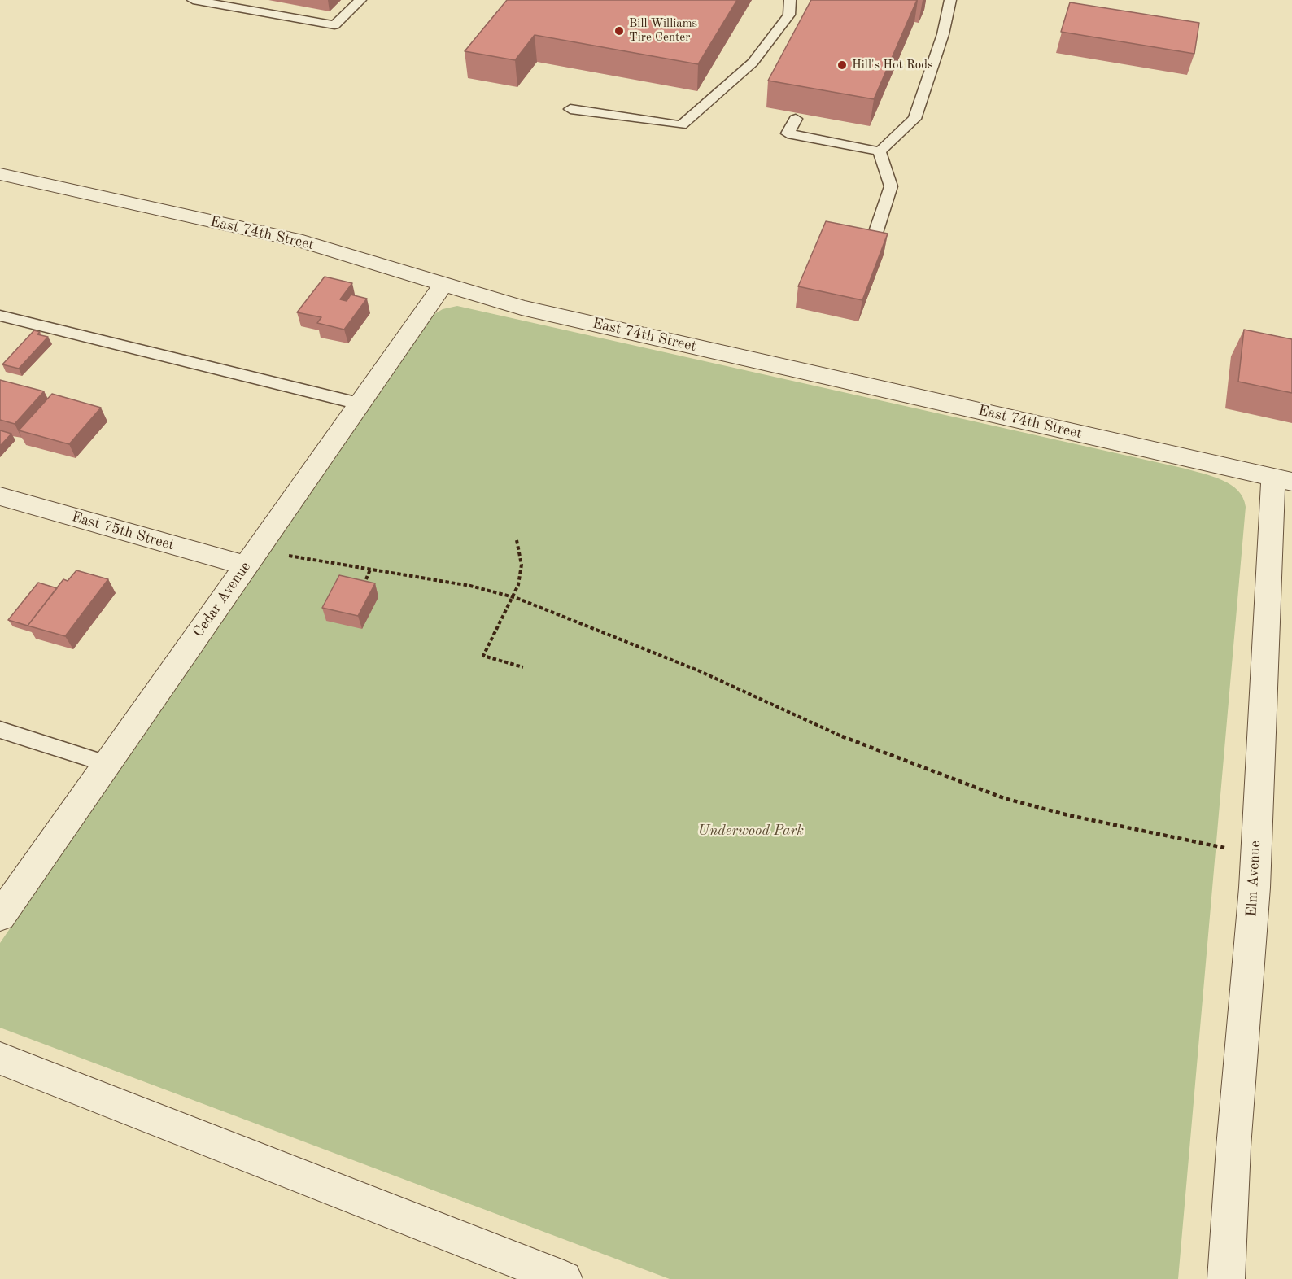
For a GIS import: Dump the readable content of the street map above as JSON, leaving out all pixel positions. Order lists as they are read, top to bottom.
{
  "streets": {
    "street": [
      "East 74th Street",
      "East 75th Street",
      "Cedar Avenue",
      "Elm Avenue"
    ]
  },
  "crossings": [
    ["East 74th Street", "Cedar Avenue"],
    ["East 74th Street", "Elm Avenue"],
    ["East 75th Street", "Cedar Avenue"]
  ],
  "parks": ["Underwood Park"],
  "places": ["Bill Williams Tire Center", "Hill's Hot Rods"]
}
